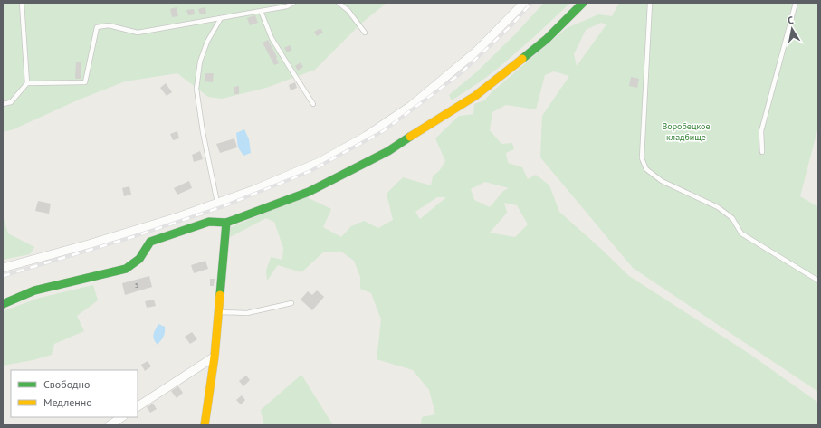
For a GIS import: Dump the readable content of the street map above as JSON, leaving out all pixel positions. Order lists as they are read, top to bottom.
{
  "parks": ["Воробецкое кладбище"],
  "house_numbers": ["5"],
  "legend": ["Свободно", "Медленно"],
  "north": "top"
}
